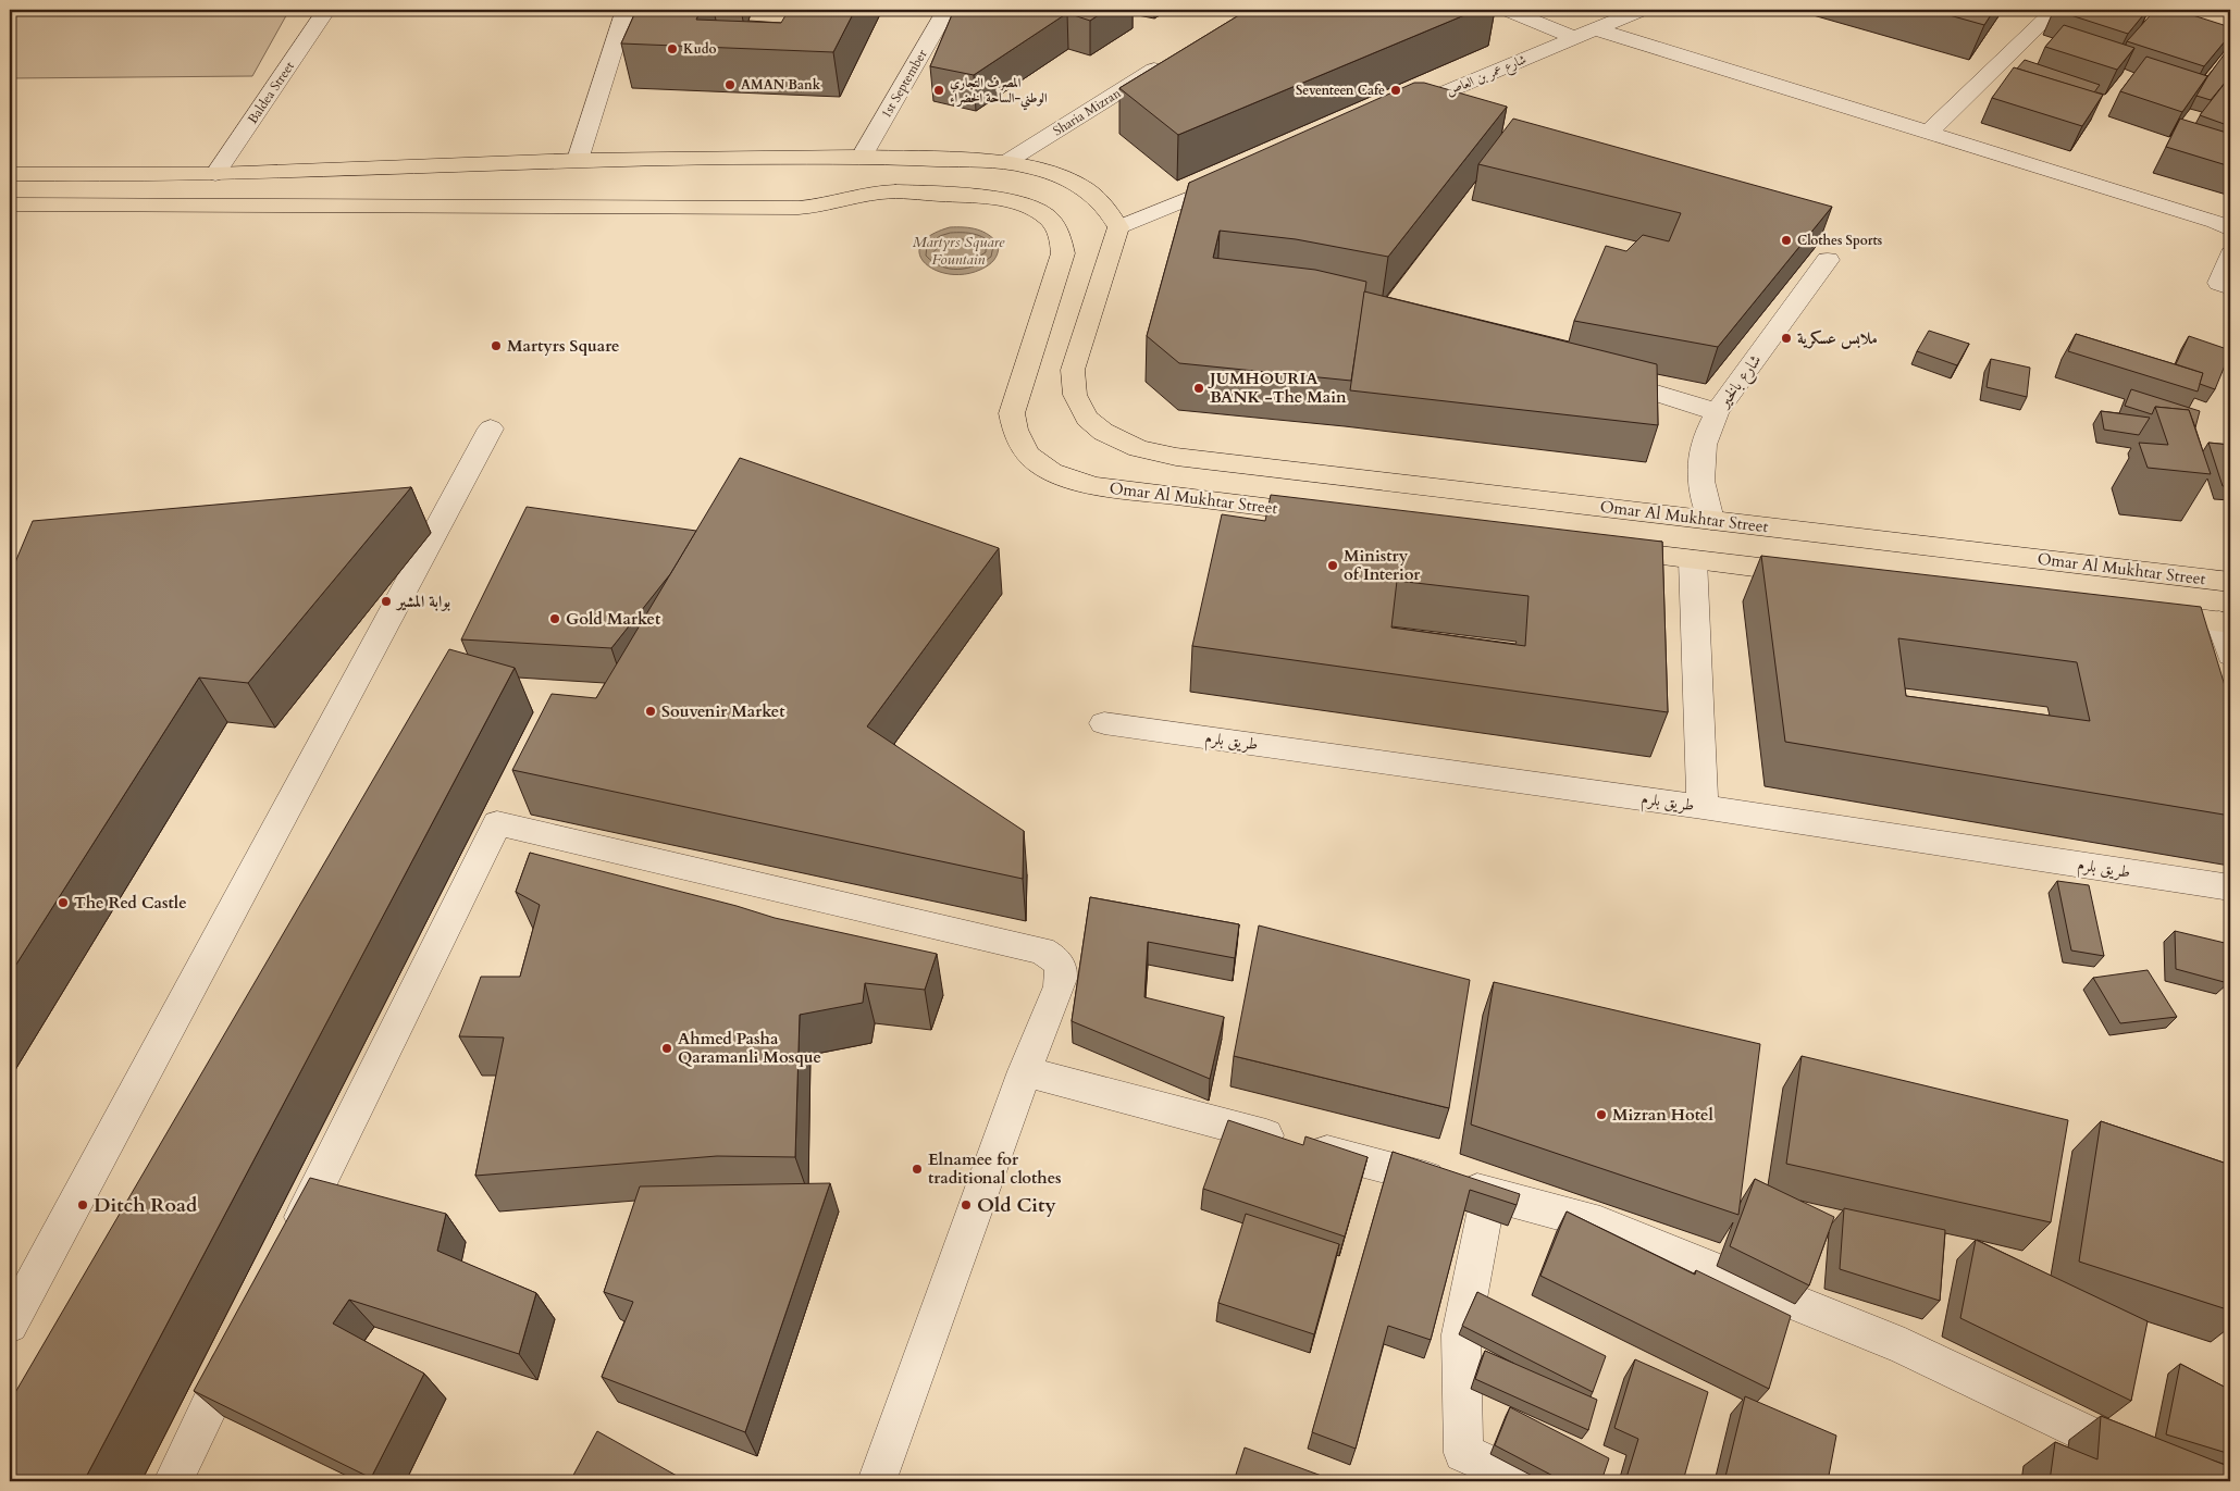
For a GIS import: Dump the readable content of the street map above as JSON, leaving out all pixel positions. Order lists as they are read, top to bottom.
{
  "streets": {
    "main road": ["Omar Al Mukhtar Street"],
    "street": [
      "شارع عمر بن العاص",
      "1st September",
      "Baldea Street",
      "Sharia Mizran",
      "شارع بالخير",
      "طريق بلرم"
    ]
  },
  "crossings": [
    ["شارع بالخير", "Omar Al Mukhtar Street"]
  ],
  "water": ["Martyrs Square Fountain"],
  "places": [
    "Kudo",
    "AMAN Bank",
    "المصرف التجاري الوطني-الساحة الخضراء",
    "Seventeen Cafe",
    "Clothes Sports",
    "ملابس عسكرية",
    "Martyrs Square",
    "JUMHOURIA BANK -The Main",
    "Ministry of Interior",
    "بوابة المشير",
    "Gold Market",
    "Souvenir Market",
    "The Red Castle",
    "Ahmed Pasha Qaramanli Mosque",
    "Mizran Hotel",
    "Elnamee for traditional clothes",
    "Ditch Road",
    "Old City"
  ]
}
